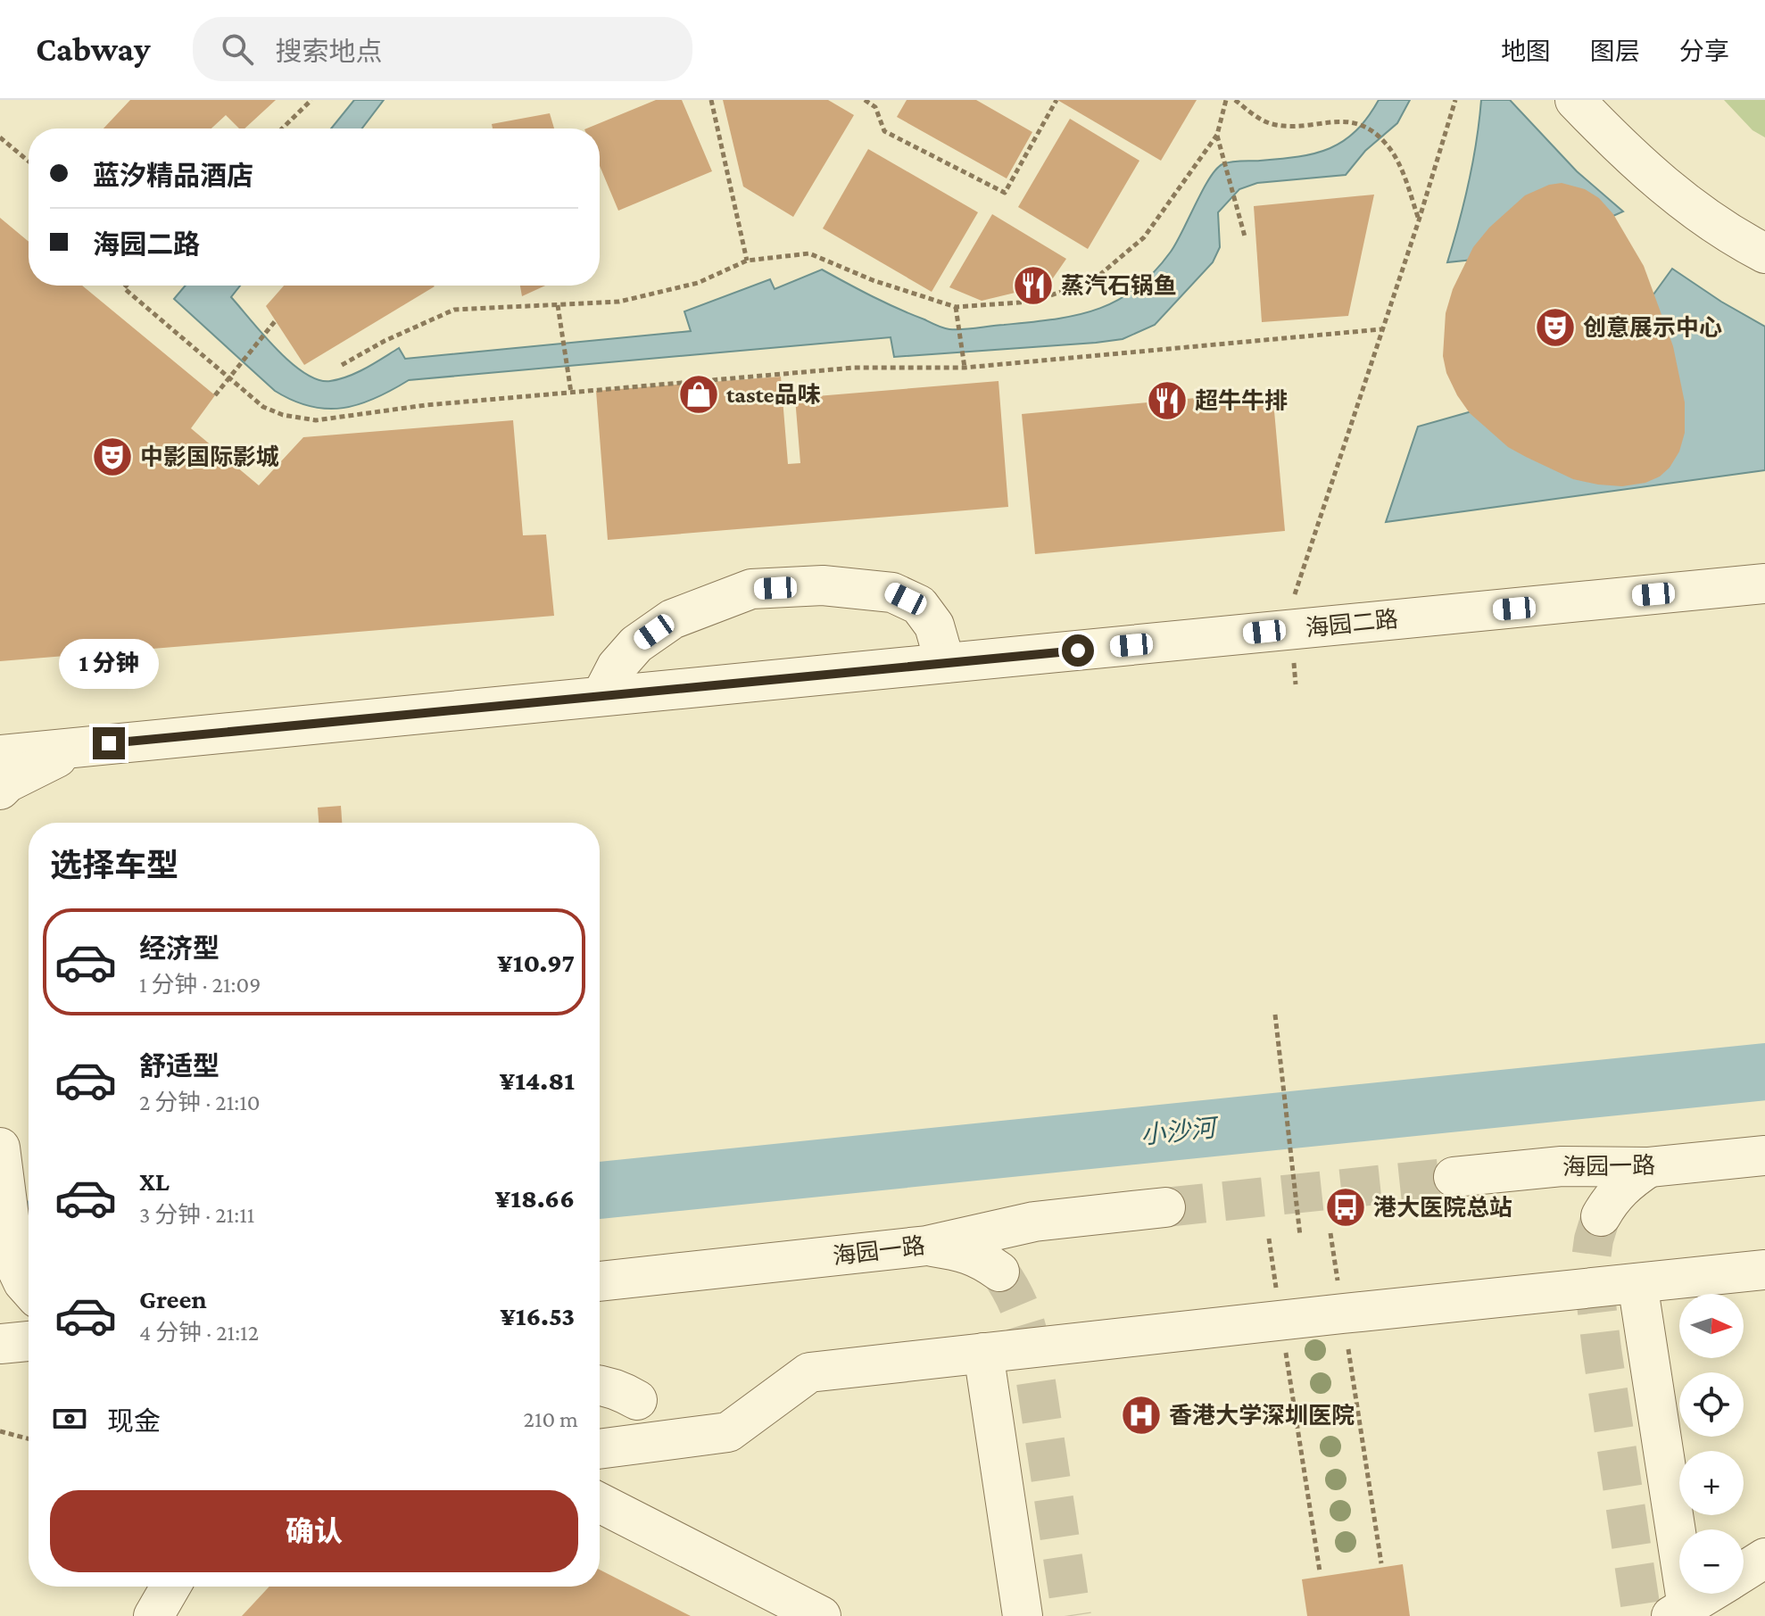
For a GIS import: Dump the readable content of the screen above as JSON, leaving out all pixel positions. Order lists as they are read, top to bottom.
{
  "streets": {
    "street": ["海园二路", "海园一路"]
  },
  "water": ["小沙河"],
  "places": {
    "restaurant": ["蒸汽石锅鱼", "超牛牛排"],
    "theatre": ["创意展示中心", "中影国际影城"],
    "shop": ["taste品味"],
    "bus stop": ["港大医院总站"],
    "hospital": ["香港大学深圳医院"]
  },
  "north": "right",
  "page": {
    "header": "Cabway",
    "search": "搜索地点",
    "nav": ["地图", "图层", "分享"],
    "banner": ["蓝汐精品酒店", "海园二路"],
    "bubble": "1 分钟",
    "heading": "选择车型",
    "list": [
      {
        "name": "经济型",
        "note": "1 分钟 · 21:09",
        "value": "¥10.97"
      },
      {
        "name": "舒适型",
        "note": "2 分钟 · 21:10",
        "value": "¥14.81"
      },
      {
        "name": "XL",
        "note": "3 分钟 · 21:11",
        "value": "¥18.66"
      },
      {
        "name": "Green",
        "note": "4 分钟 · 21:12",
        "value": "¥16.53"
      }
    ],
    "map_buttons": ["+", "−"],
    "pay": ["现金", "210 m"],
    "buttons": "确认"
  }
}
